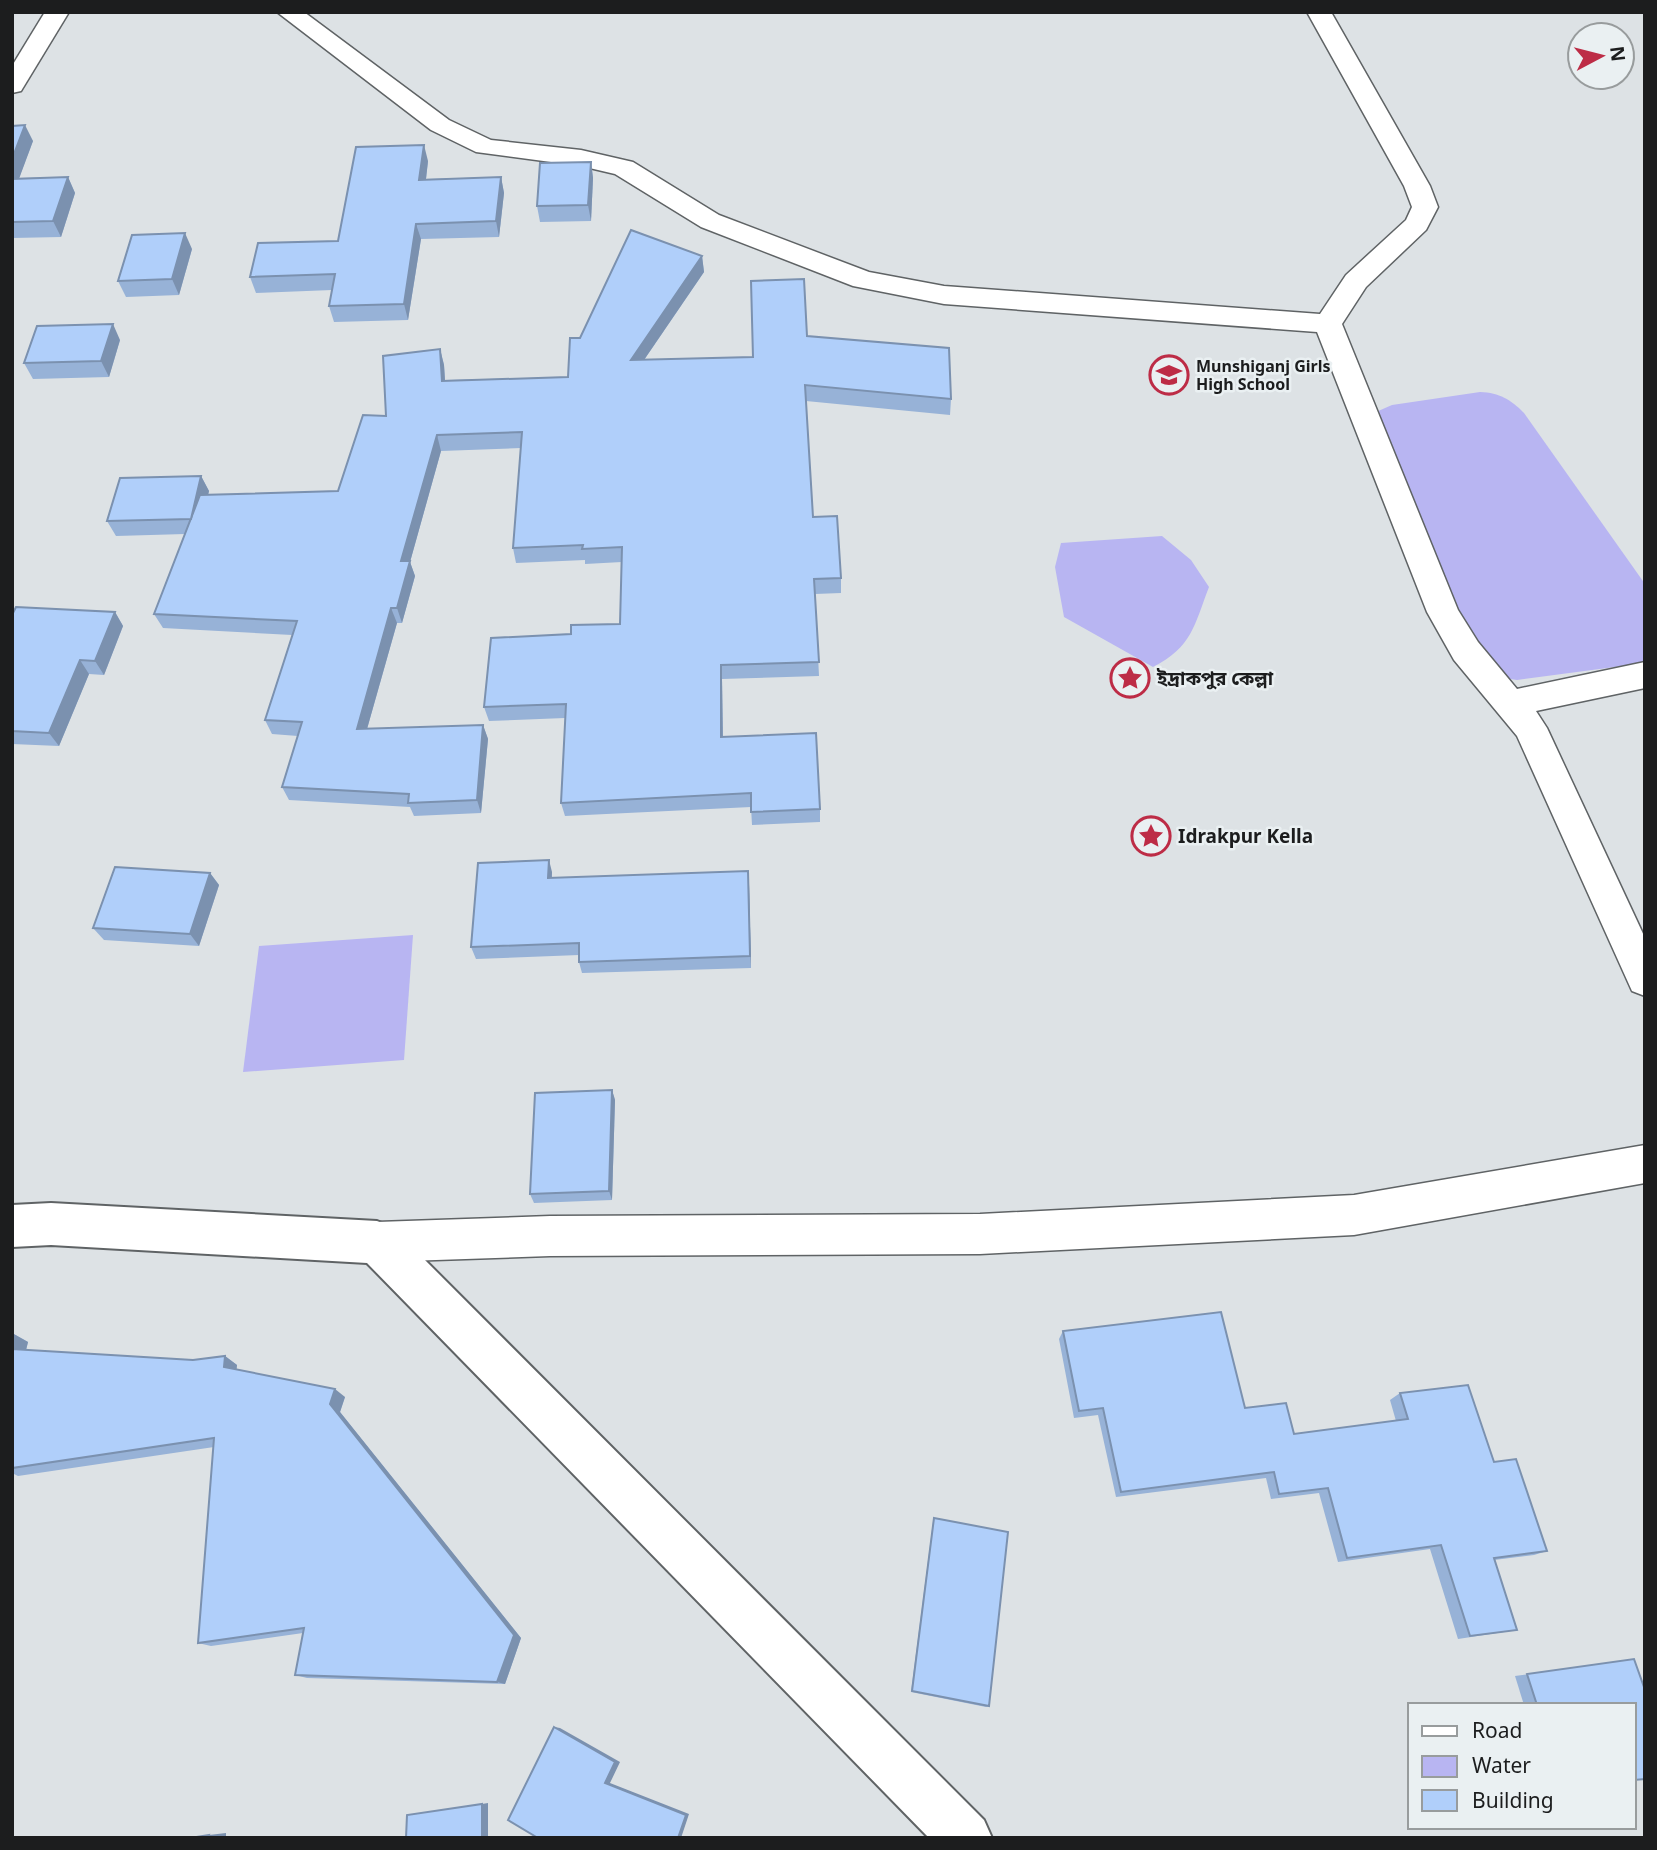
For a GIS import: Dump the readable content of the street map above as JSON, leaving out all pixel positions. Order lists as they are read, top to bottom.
{
  "places": {
    "school or university": ["Munshiganj Girls High School"],
    "place": ["ইদ্রাকপুর কেল্লা", "Idrakpur Kella"]
  },
  "legend": ["Road", "Water", "Building"],
  "north": "right"
}
